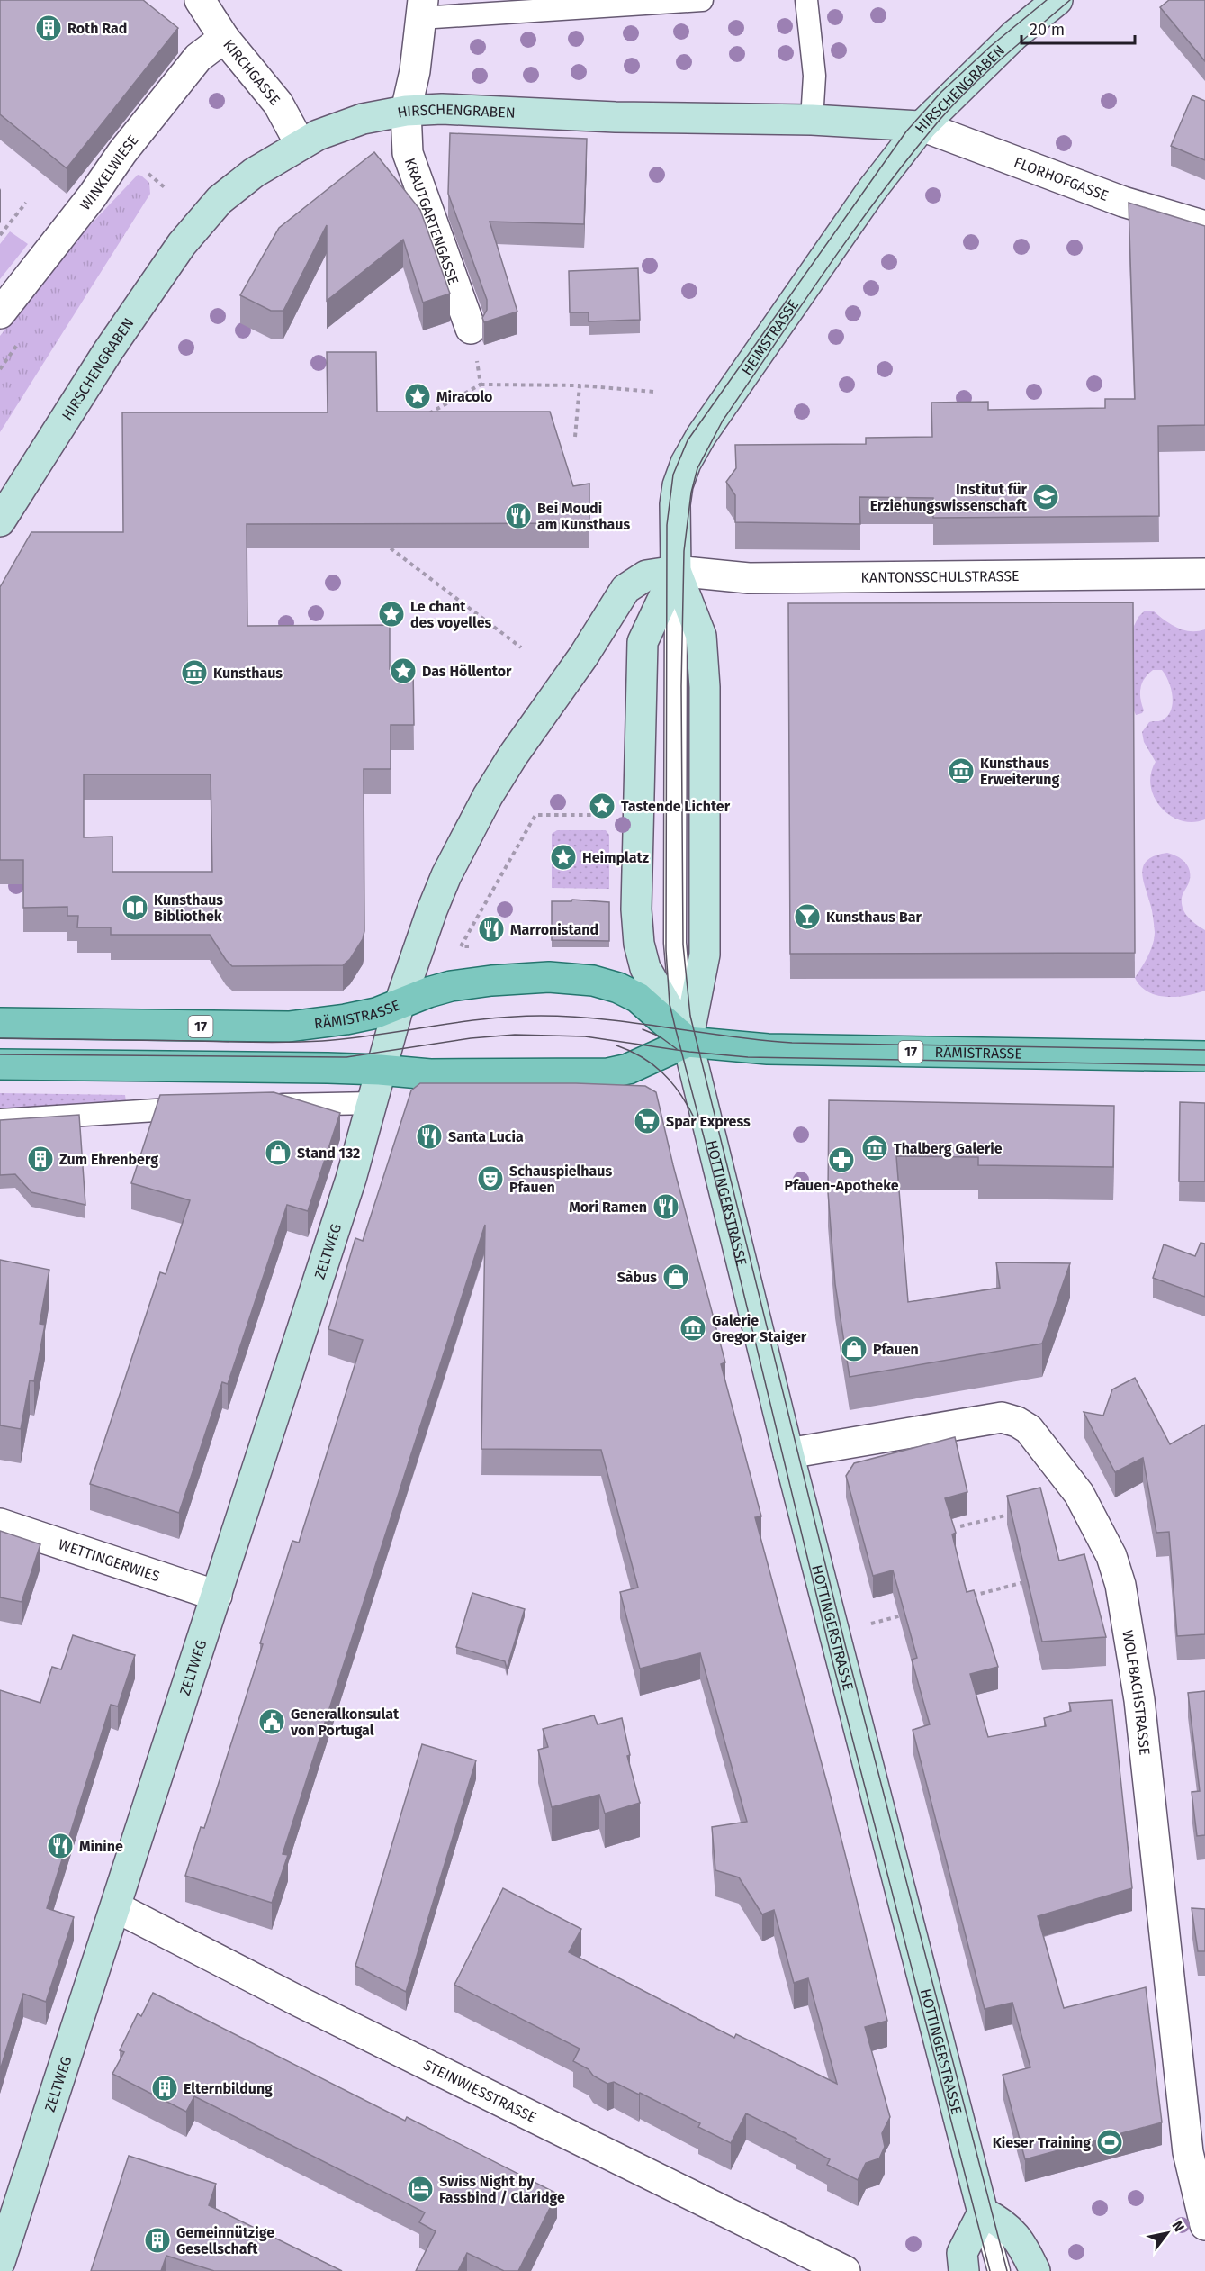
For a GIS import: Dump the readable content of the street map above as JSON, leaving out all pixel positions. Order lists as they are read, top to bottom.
{
  "streets": {
    "main road": ["RÄMISTRASSE", "17"],
    "street": [
      "KIRCHGASSE",
      "HIRSCHENGRABEN",
      "WINKELWIESE",
      "FLORHOFGASSE",
      "KRAUTGARTENGASSE",
      "HEIMSTRASSE",
      "KANTONSSCHULSTRASSE",
      "HOTTINGERSTRASSE",
      "ZELTWEG",
      "WETTINGERWIES",
      "WOLFBACHSTRASSE",
      "STEINWIESSTRASSE"
    ]
  },
  "crossings": [
    ["KIRCHGASSE", "HIRSCHENGRABEN"],
    ["KIRCHGASSE", "WINKELWIESE"],
    ["HIRSCHENGRABEN", "FLORHOFGASSE"],
    ["HIRSCHENGRABEN", "KRAUTGARTENGASSE"],
    ["HIRSCHENGRABEN", "HEIMSTRASSE"],
    ["FLORHOFGASSE", "HEIMSTRASSE"],
    ["HEIMSTRASSE", "KANTONSSCHULSTRASSE"],
    ["RÄMISTRASSE", "HOTTINGERSTRASSE"],
    ["RÄMISTRASSE", "ZELTWEG"],
    ["HOTTINGERSTRASSE", "WOLFBACHSTRASSE"],
    ["ZELTWEG", "WETTINGERWIES"],
    ["ZELTWEG", "STEINWIESSTRASSE"]
  ],
  "places": {
    "building": [
      "Roth Rad",
      "Zum Ehrenberg",
      "Elternbildung",
      "Gemeinnützige Gesellschaft"
    ],
    "place": [
      "Miracolo",
      "Le chant des voyelles",
      "Das Höllentor",
      "Tastende Lichter",
      "Heimplatz"
    ],
    "school or university": ["Institut für Erziehungswissenschaft"],
    "restaurant": [
      "Bei Moudi am Kunsthaus",
      "Marronistand",
      "Santa Lucia",
      "Mori Ramen",
      "Minine"
    ],
    "museum": [
      "Kunsthaus",
      "Kunsthaus Erweiterung",
      "Thalberg Galerie",
      "Galerie Gregor Staiger"
    ],
    "library": ["Kunsthaus Bibliothek"],
    "bar": ["Kunsthaus Bar"],
    "supermarket": ["Spar Express"],
    "shop": ["Stand 132", "Sàbus", "Pfauen"],
    "pharmacy": ["Pfauen-Apotheke"],
    "theatre": ["Schauspielhaus Pfauen"],
    "public building": ["Generalkonsulat von Portugal"],
    "sports": ["Kieser Training"],
    "hotel": ["Swiss Night by Fassbind / Claridge"]
  },
  "scale_bar": "20 m",
  "north": "top right"
}
